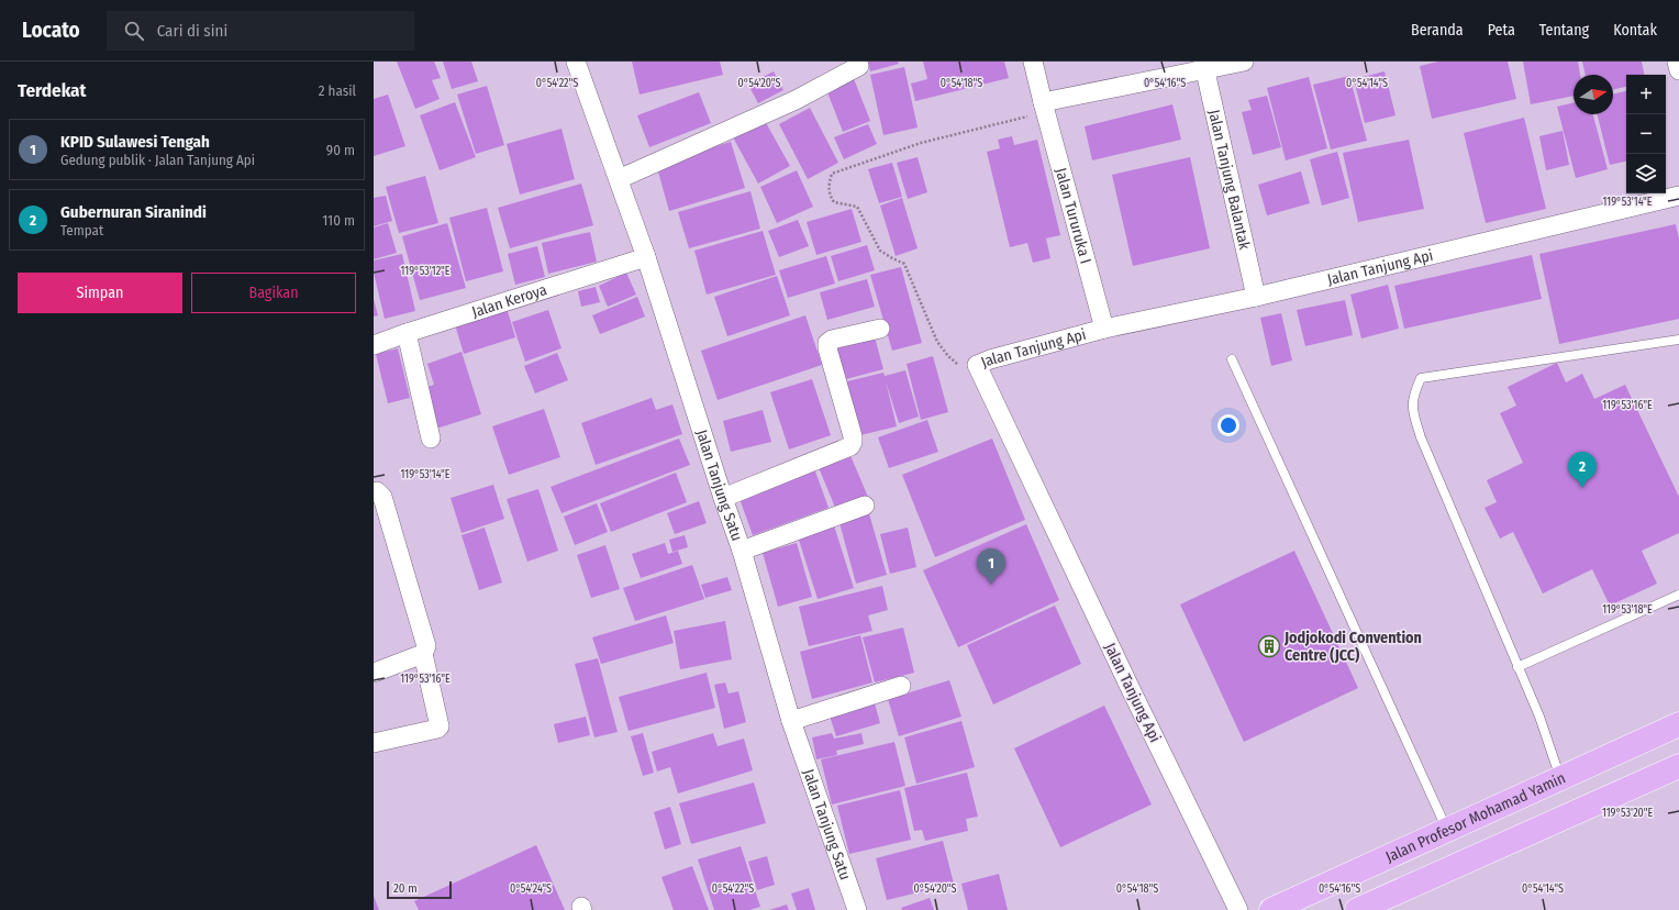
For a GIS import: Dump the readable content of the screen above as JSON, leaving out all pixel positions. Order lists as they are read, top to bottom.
{
  "streets": {
    "main road": ["Jalan Profesor Mohamad Yamin"],
    "street": [
      "Jalan Tanjung Balantak",
      "Jalan Tururuka I",
      "Jalan Tanjung Api",
      "Jalan Keroya",
      "Jalan Tanjung Satu"
    ]
  },
  "crossings": [
    ["Jalan Tanjung Balantak", "Jalan Tanjung Api"],
    ["Jalan Tururuka I", "Jalan Tanjung Api"],
    ["Jalan Keroya", "Jalan Tanjung Satu"]
  ],
  "places": {
    "building": ["Jodjokodi Convention Centre (JCC)"]
  },
  "scale_bar": "20 m",
  "north": "right",
  "page": {
    "header": "Locato",
    "search": "Cari di sini",
    "nav": [
      "Beranda",
      "Peta",
      "Tentang",
      "Kontak"
    ],
    "heading": ["Terdekat", "2 hasil"],
    "map_buttons": ["+", "−"],
    "list": [
      {
        "mark": "1",
        "name": "KPID Sulawesi Tengah",
        "note": "Gedung publik · Jalan Tanjung Api",
        "value": "90 m"
      },
      {
        "mark": "2",
        "name": "Gubernuran Siranindi",
        "note": "Tempat",
        "value": "110 m"
      }
    ],
    "buttons": ["Simpan", "Bagikan"],
    "pins": ["2", "1"],
    "scale": "20 m"
  },
  "coordinates": [
    "0°54'22\"S",
    "0°54'20\"S",
    "0°54'18\"S",
    "0°54'16\"S",
    "0°54'14\"S",
    "119°53'14\"E",
    "119°53'12\"E",
    "119°53'16\"E",
    "119°53'18\"E",
    "119°53'20\"E",
    "0°54'24\"S"
  ]
}
